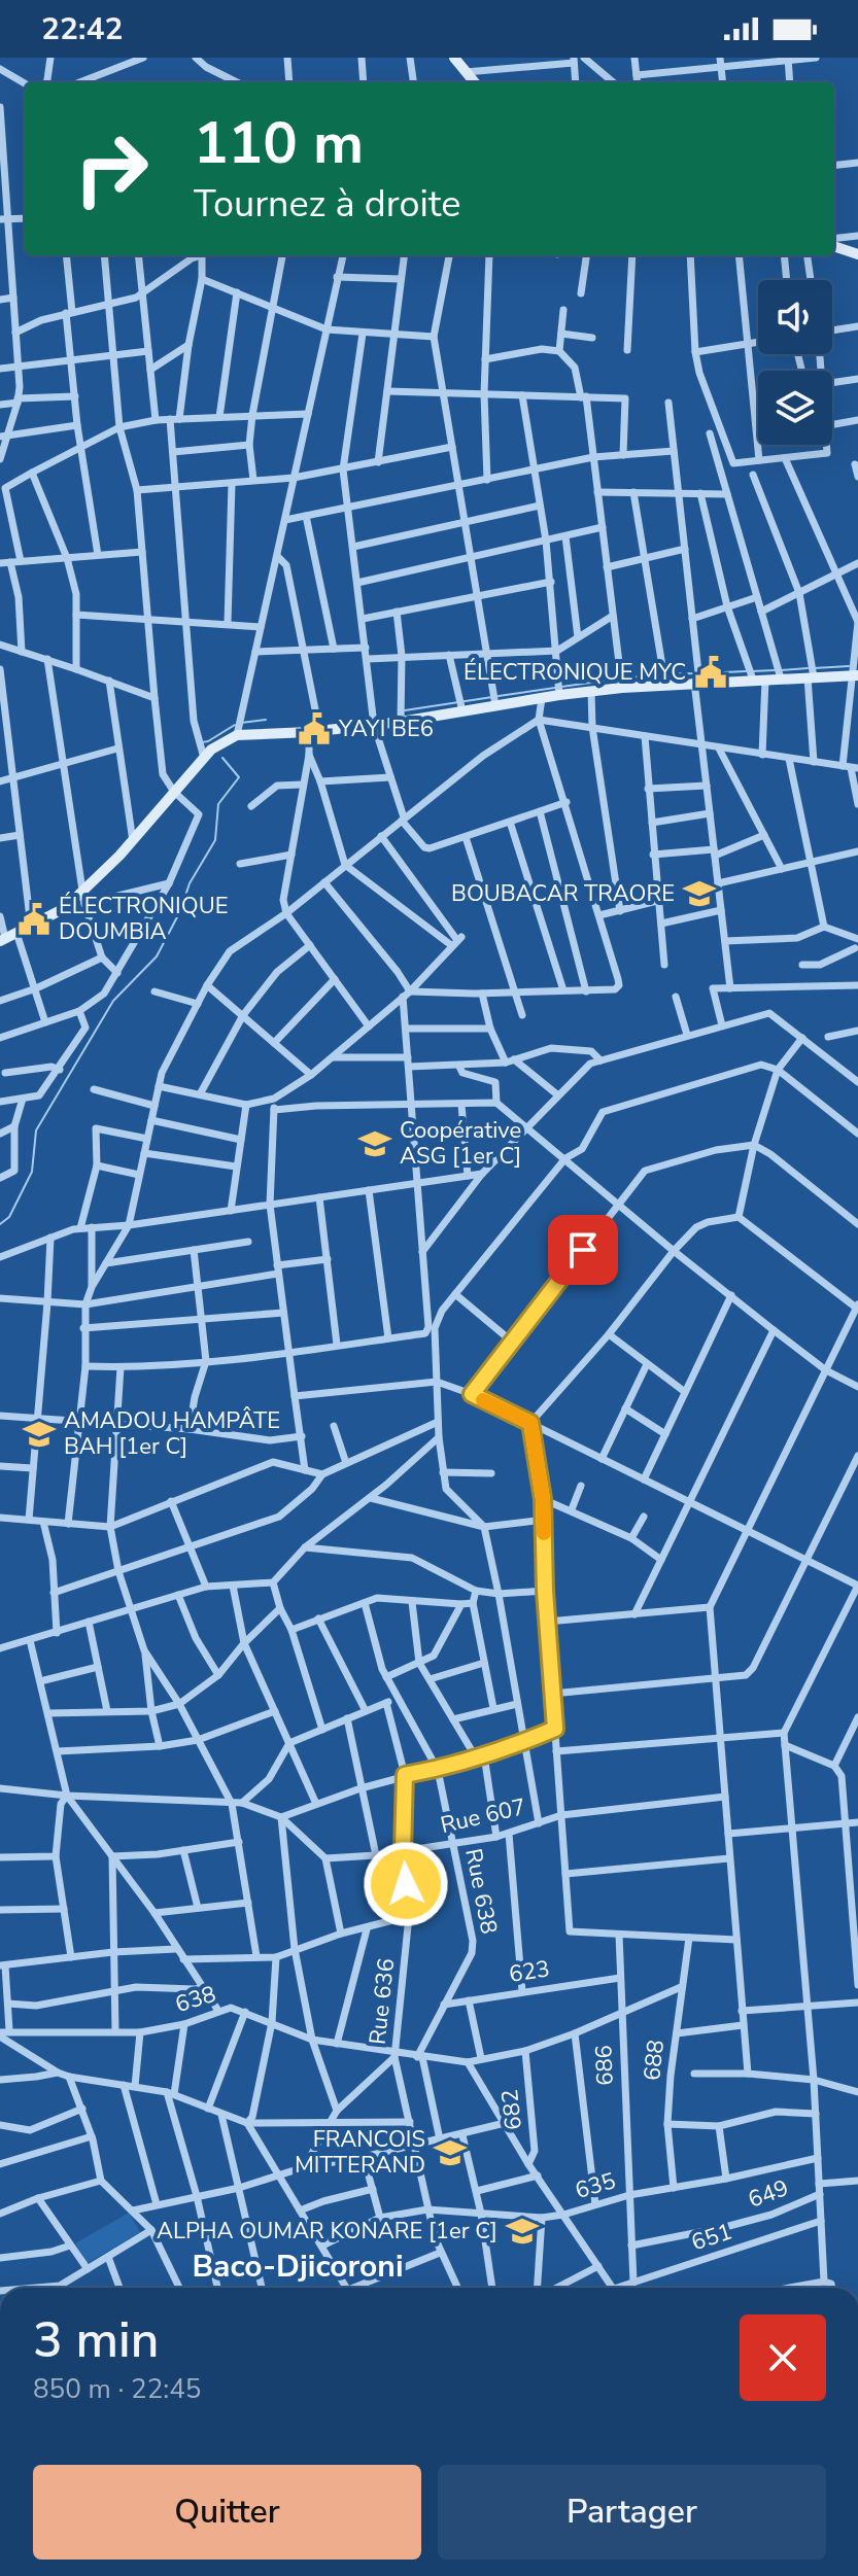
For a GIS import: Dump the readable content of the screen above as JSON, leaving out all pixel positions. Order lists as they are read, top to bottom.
{
  "streets": {
    "street": [
      "Rue 607",
      "Rue 638",
      "623",
      "638",
      "Rue 636",
      "688",
      "686",
      "682",
      "635",
      "649",
      "651"
    ]
  },
  "crossings": [
    ["Rue 607", "Rue 638"],
    ["Rue 607", "Rue 636"],
    ["Rue 638", "623"],
    ["Rue 638", "638"],
    ["623", "686"],
    ["638", "Rue 636"],
    ["Rue 636", "635"],
    ["688", "635"],
    ["686", "635"],
    ["686", "649"],
    ["686", "651"]
  ],
  "districts": ["Baco-Djicoroni"],
  "places": {
    "public building": ["ÉLECTRONIQUE MYC", "YAYI BE6", "ÉLECTRONIQUE DOUMBIA"],
    "school or university": [
      "BOUBACAR TRAORE",
      "Coopérative ASG [1er C]",
      "AMADOU HAMPÂTE BAH [1er C]",
      "FRANCOIS MITTERAND",
      "ALPHA OUMAR KONARE [1er C]"
    ]
  },
  "page": {
    "status": "22:42",
    "turn": ["110 m", "Tournez à droite"],
    "heading": ["3 min", "850 m · 22:45"],
    "buttons": ["Quitter", "Partager"]
  }
}
